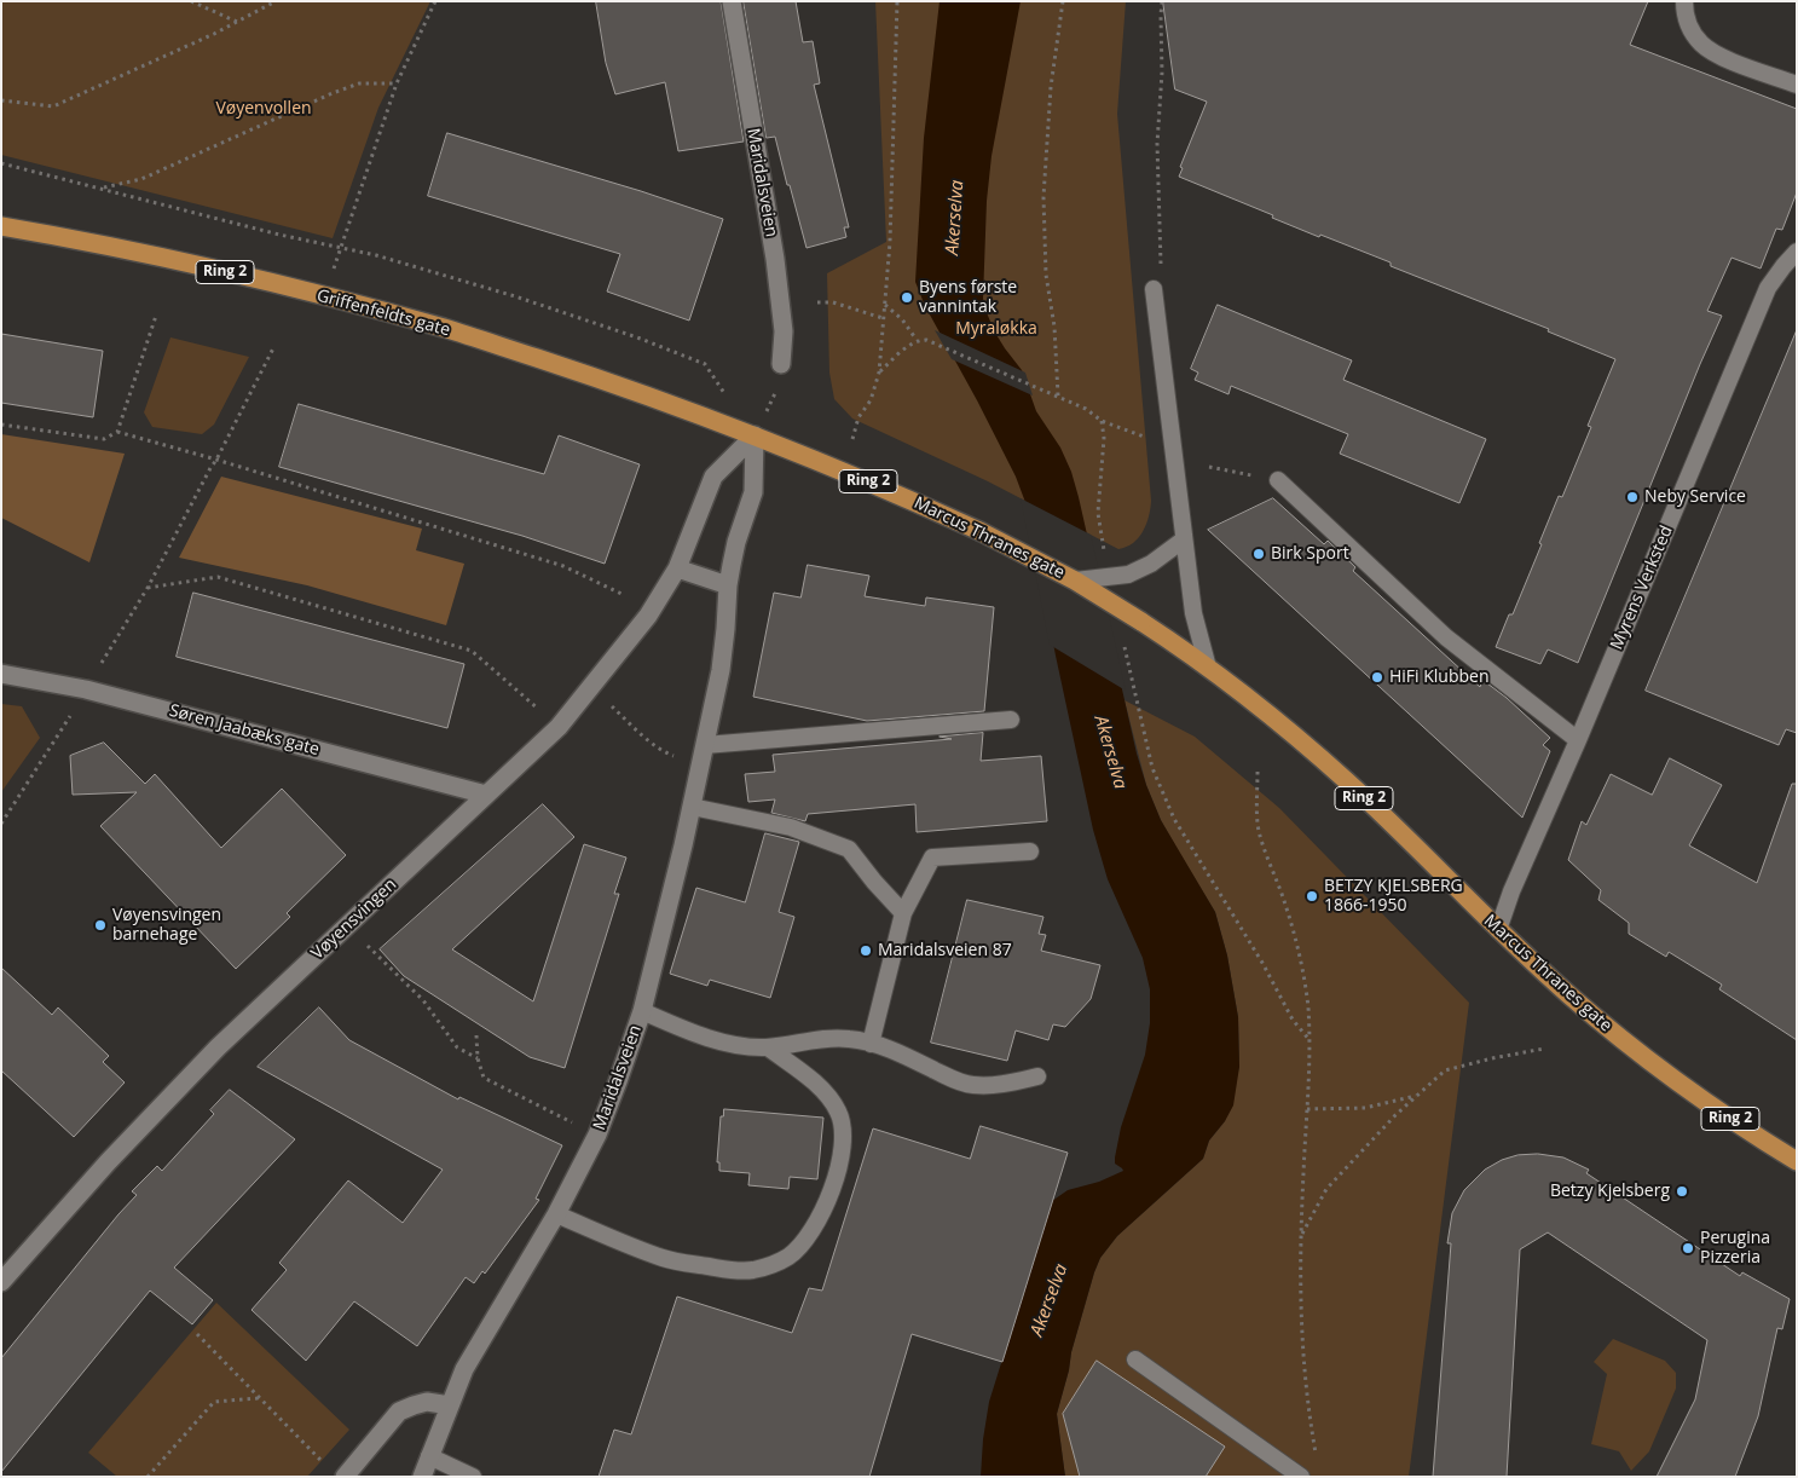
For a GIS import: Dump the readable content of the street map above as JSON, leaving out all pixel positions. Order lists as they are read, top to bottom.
{
  "streets": {
    "main road": ["Ring 2", "Griffenfeldts gate", "Marcus Thranes gate"],
    "street": ["Maridalsveien", "Søren Jaabæks gate", "Vøyensvingen"],
    "lane": ["Myrens Verksted"]
  },
  "crossings": [
    ["Maridalsveien", "Griffenfeldts gate"],
    ["Maridalsveien", "Marcus Thranes gate"],
    ["Griffenfeldts gate", "Marcus Thranes gate"],
    ["Marcus Thranes gate", "Myrens Verksted"],
    ["Søren Jaabæks gate", "Vøyensvingen"]
  ],
  "water": ["Akerselva"],
  "parks": ["Vøyenvollen", "Myraløkka"],
  "places": [
    "Byens første vannintak",
    "Neby Service",
    "Birk Sport",
    "HiFi Klubben",
    "BETZY KJELSBERG 1866-1950",
    "Vøyensvingen barnehage",
    "Maridalsveien 87",
    "Betzy Kjelsberg",
    "Perugina Pizzeria"
  ]
}
